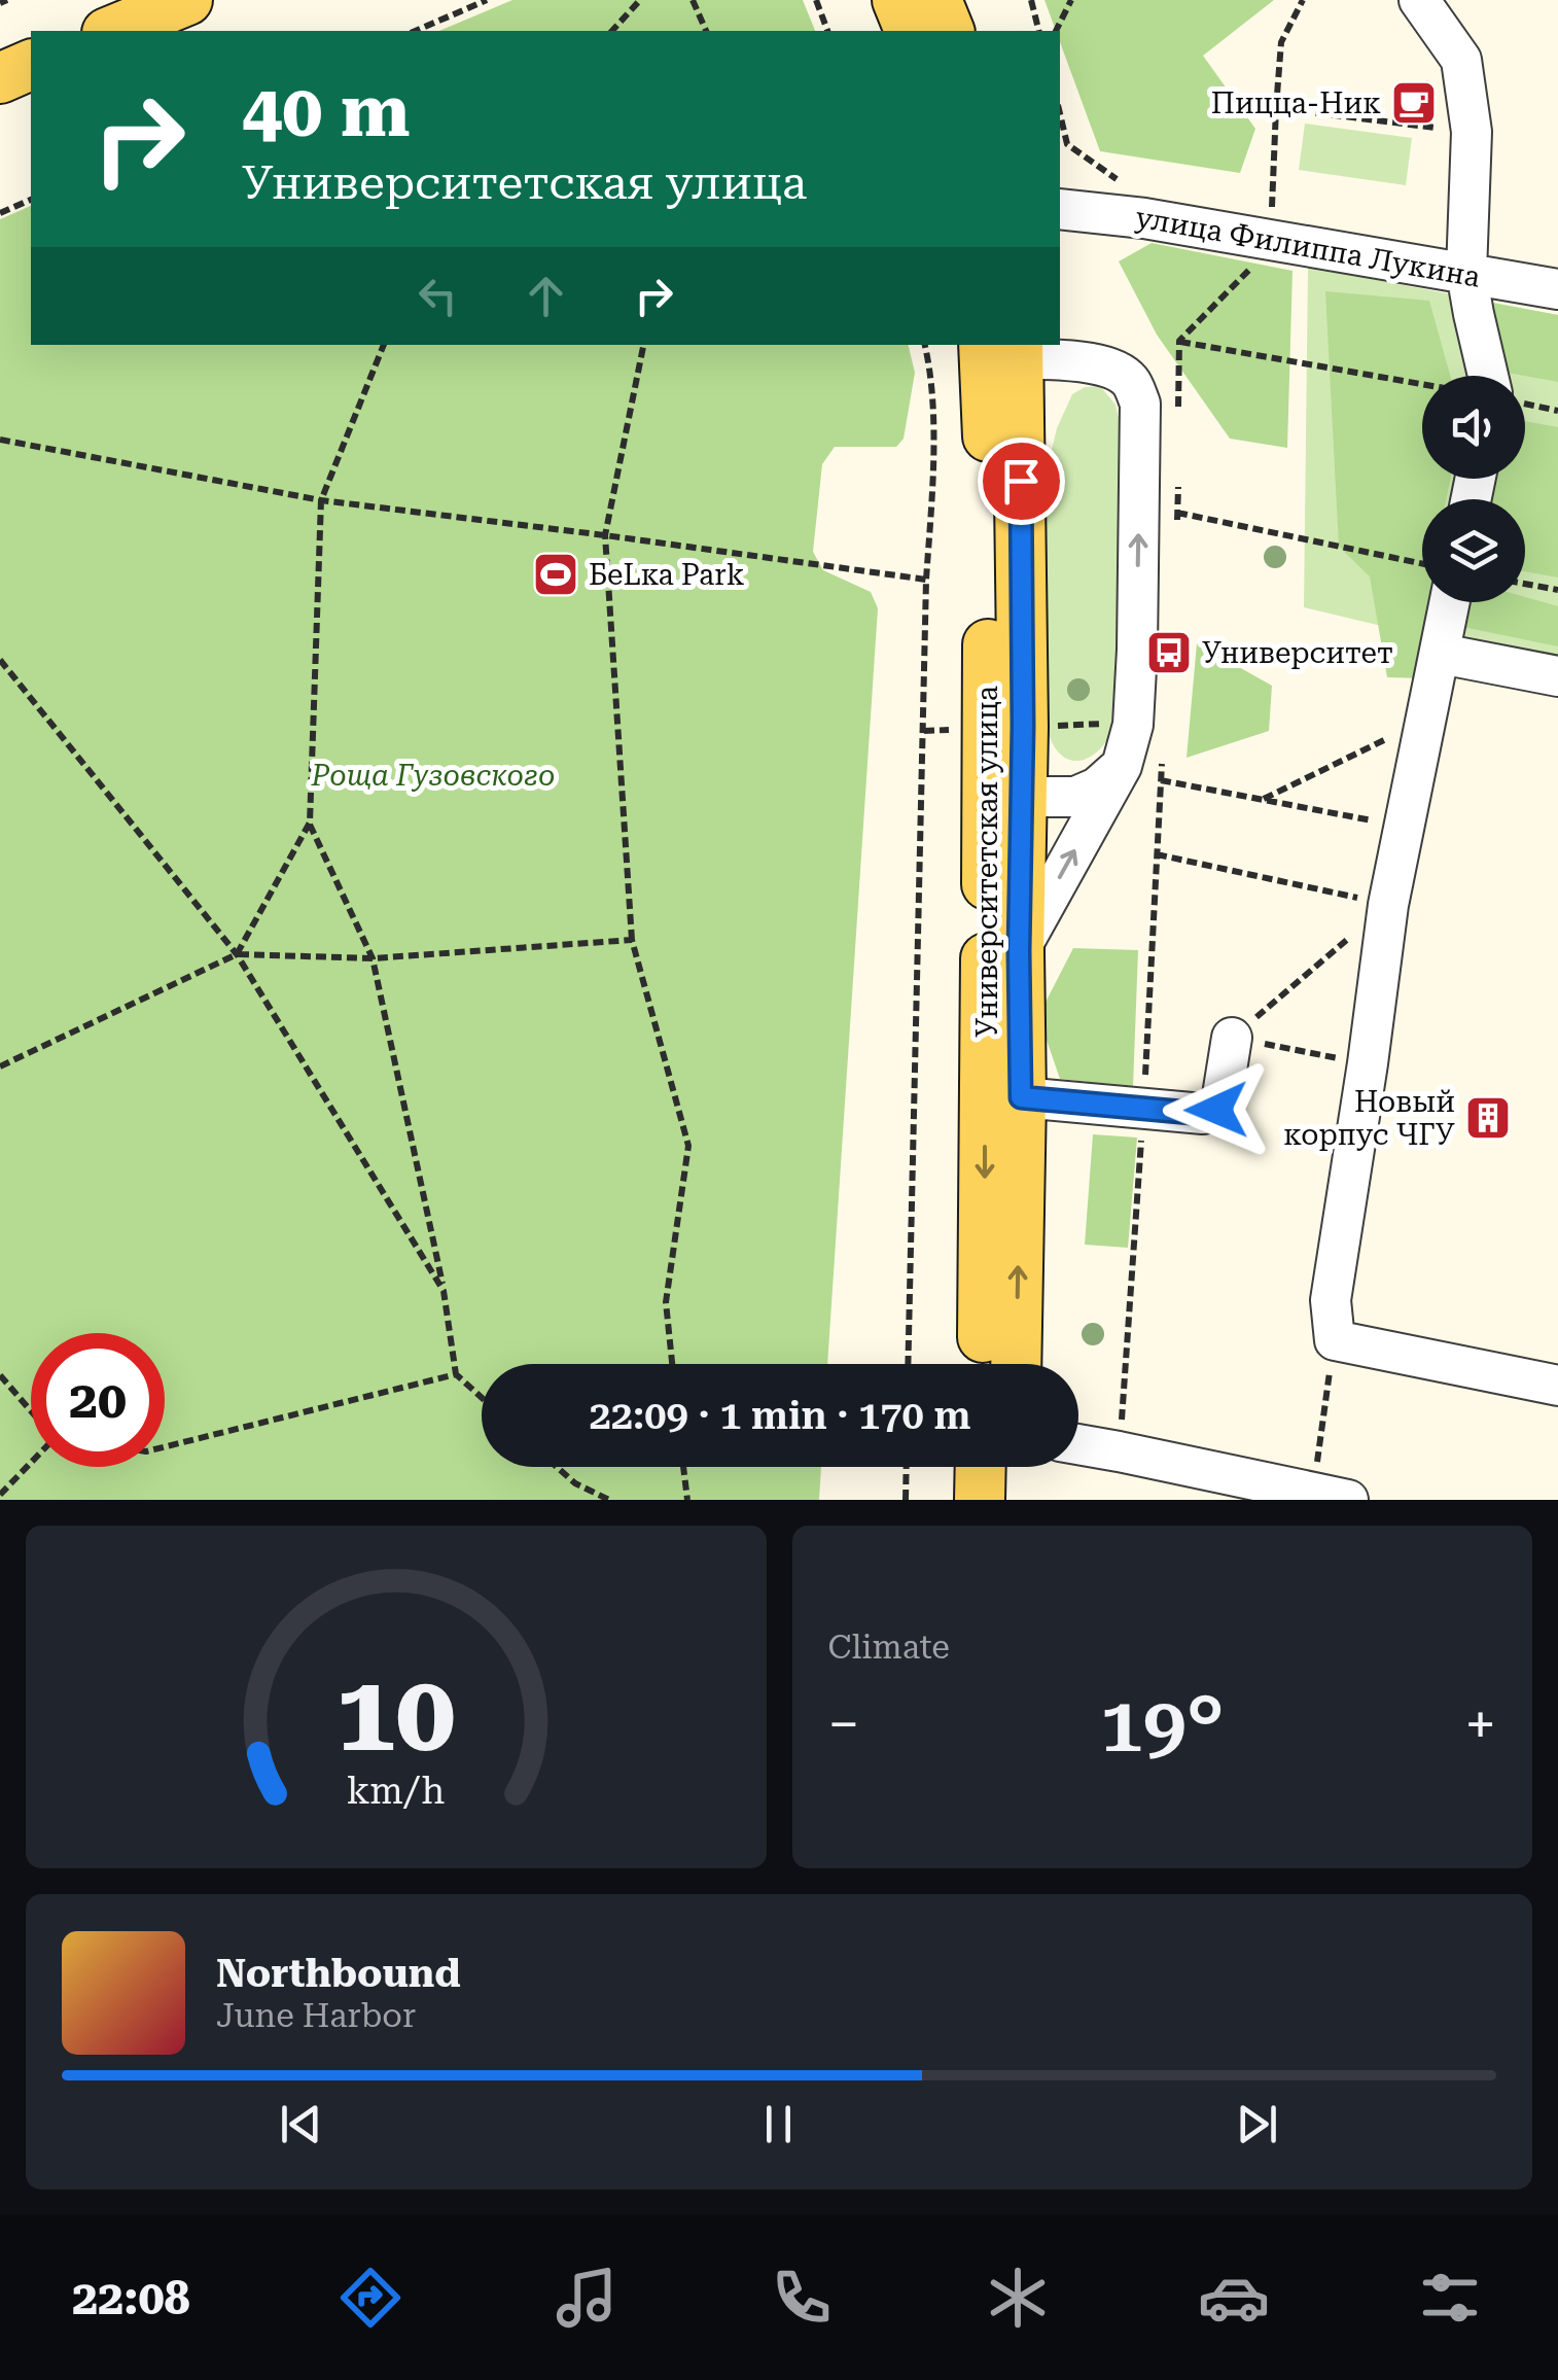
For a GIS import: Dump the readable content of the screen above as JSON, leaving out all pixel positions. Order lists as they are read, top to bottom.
{
  "streets": {
    "main road": ["Университетская улица"],
    "street": ["улица Филиппа Лукина"]
  },
  "parks": ["Роща Гузовского"],
  "places": {
    "cafe": ["Пицца-Ник"],
    "sports": ["БeLка Park"],
    "bus stop": ["Университет"],
    "building": ["Новый корпус ЧГУ"]
  },
  "page": {
    "turn": ["40 m", "Университетская улица"],
    "limit": "20",
    "trip": "22:09 · 1 min · 170 m",
    "tile": "Climate",
    "heat": ["−", "19°", "+"],
    "song": ["Northbound", "June Harbor"],
    "tabs": "22:08",
    "gauge": ["10", "km/h"]
  }
}
